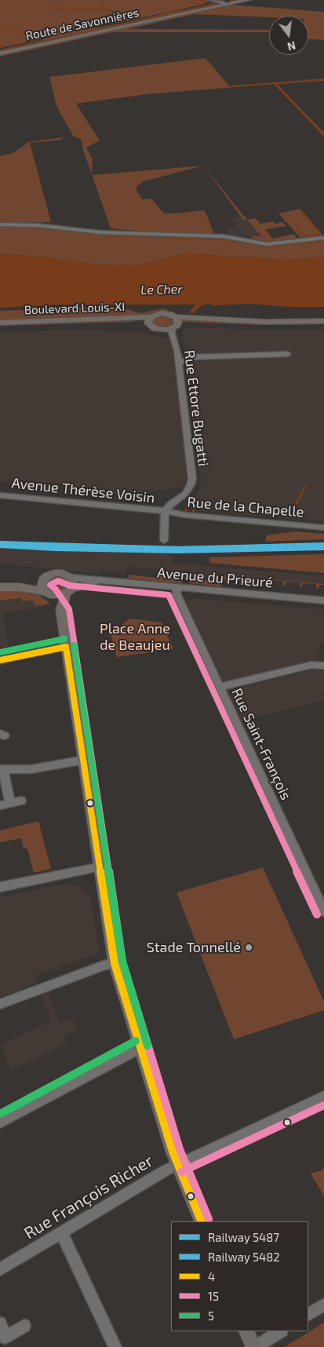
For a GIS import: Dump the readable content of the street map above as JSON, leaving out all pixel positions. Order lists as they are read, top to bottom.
{
  "streets": {
    "main road": ["Route de Savonnières", "Boulevard Louis-XI"],
    "street": [
      "Rue Ettore Bugatti",
      "Avenue Thérèse Voisin",
      "Rue de la Chapelle",
      "Avenue du Prieuré",
      "Rue Saint-François",
      "Rue François Richer"
    ]
  },
  "crossings": [
    ["Boulevard Louis-XI", "Rue Ettore Bugatti"],
    ["Rue Ettore Bugatti", "Avenue Thérèse Voisin"],
    ["Rue Ettore Bugatti", "Rue de la Chapelle"],
    ["Avenue Thérèse Voisin", "Rue de la Chapelle"],
    ["Avenue du Prieuré", "Rue Saint-François"]
  ],
  "water": ["Le Cher"],
  "parks": ["Place Anne de Beaujeu"],
  "places": ["Stade Tonnellé"],
  "lines": [
    "rail line 5487",
    "rail line 5482",
    "transit line 15",
    "transit line 5",
    "transit line 4"
  ],
  "legend": [
    "Railway 5487",
    "Railway 5482",
    "4",
    "15",
    "5"
  ],
  "north": "bottom"
}
